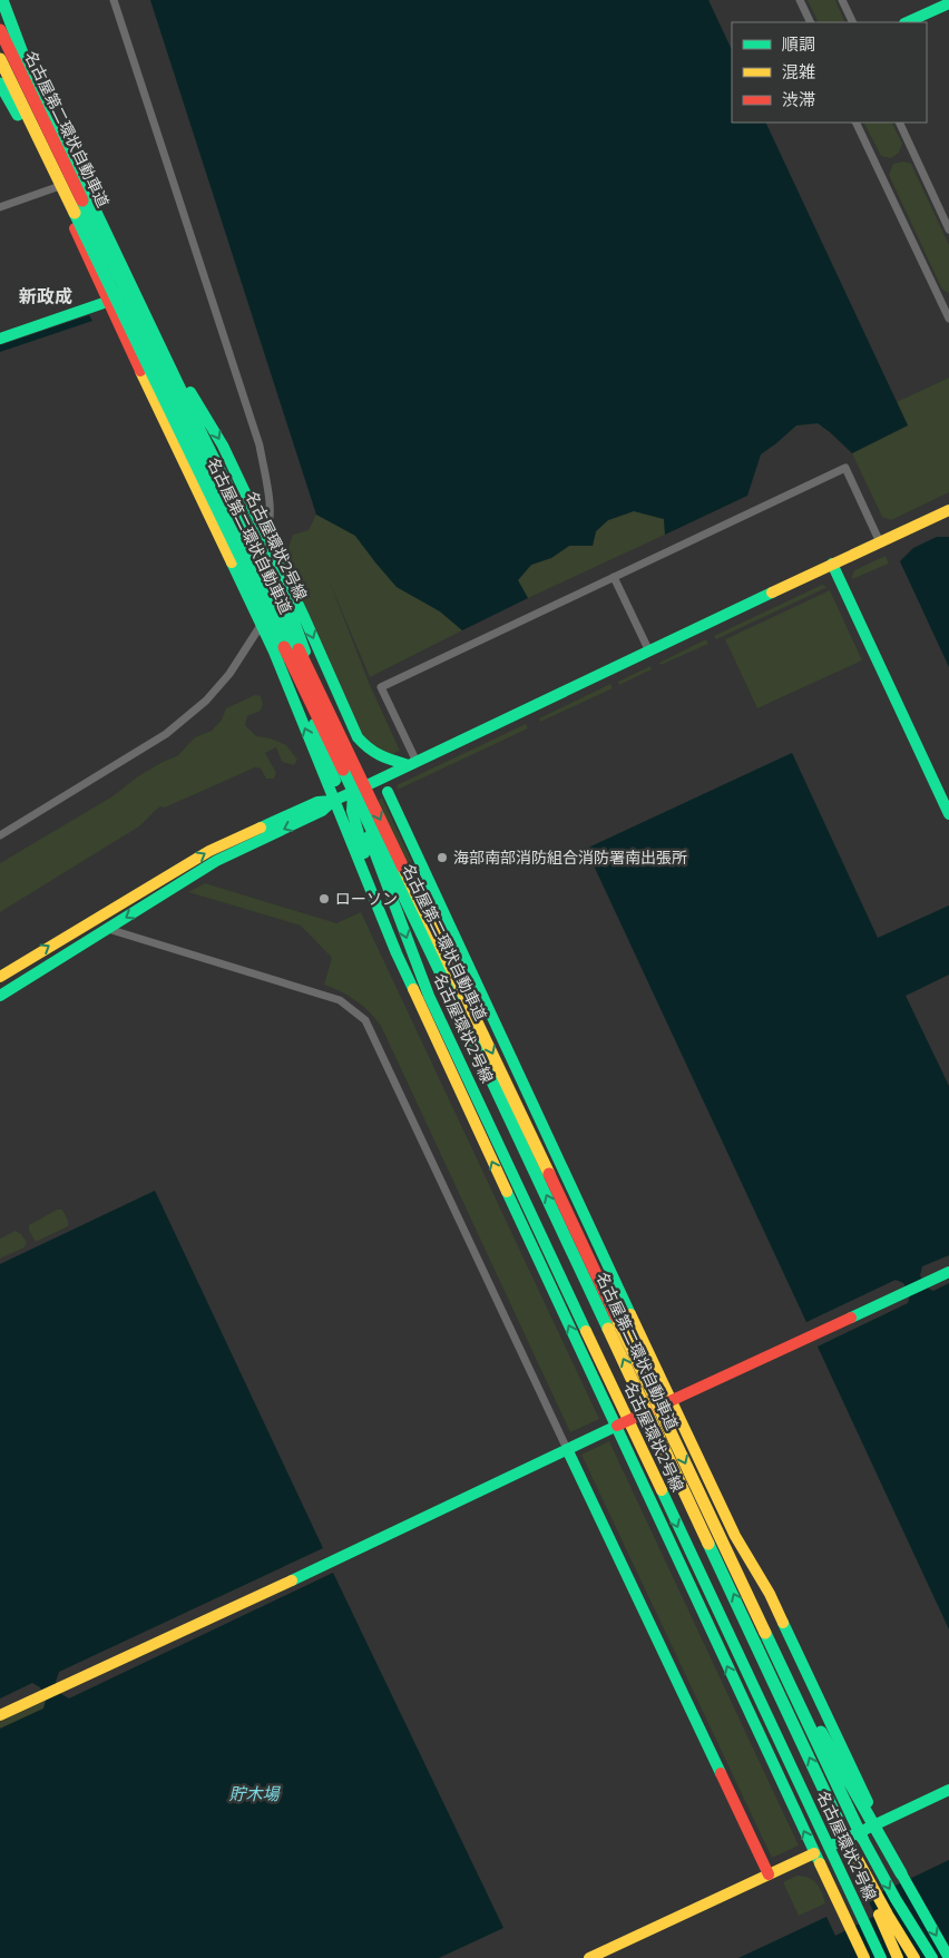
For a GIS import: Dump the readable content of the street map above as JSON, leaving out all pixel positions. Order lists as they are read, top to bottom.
{
  "streets": {
    "main road": ["名古屋第二環状自動車道", "名古屋環状2号線"]
  },
  "districts": ["新政成"],
  "water": ["貯木場"],
  "places": ["海部南部消防組合消防署南出張所", "ローソン"],
  "legend": ["順調", "混雑", "渋滞"]
}
